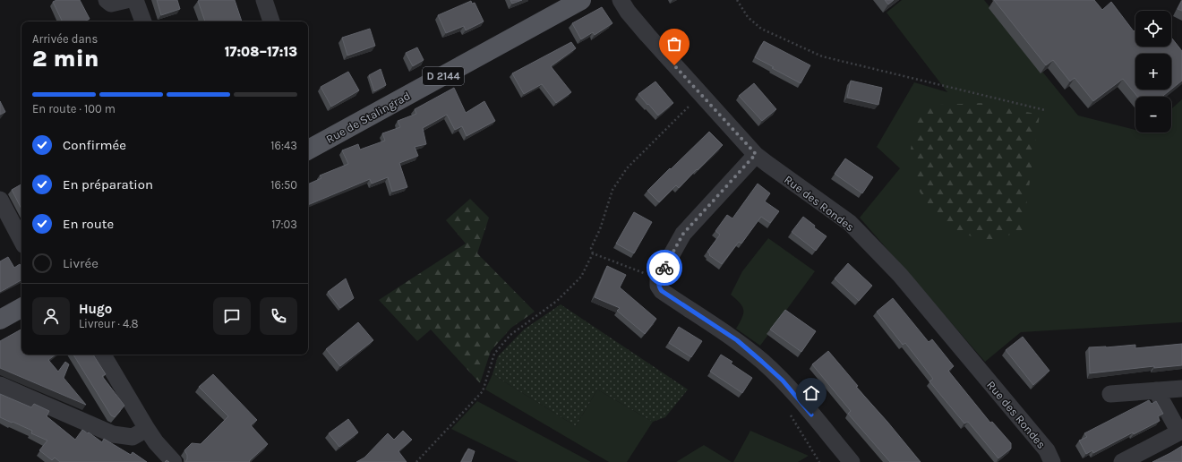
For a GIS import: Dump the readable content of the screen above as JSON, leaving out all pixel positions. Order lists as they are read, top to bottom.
{
  "streets": {
    "main road": ["D 2144", "Rue de Stalingrad"],
    "street": ["Rue des Rondes"]
  },
  "page": {
    "map_buttons": ["+", "−"],
    "heading": ["2 min", "Arrivée dans", "17:08–17:13"],
    "panel": ["Hugo", "Livreur · 4.8"],
    "bar": "En route · 100 m",
    "list": [
      ["Confirmée", "16:43"],
      ["En préparation", "16:50"],
      ["En route", "17:03"],
      "Livrée"
    ]
  }
}
